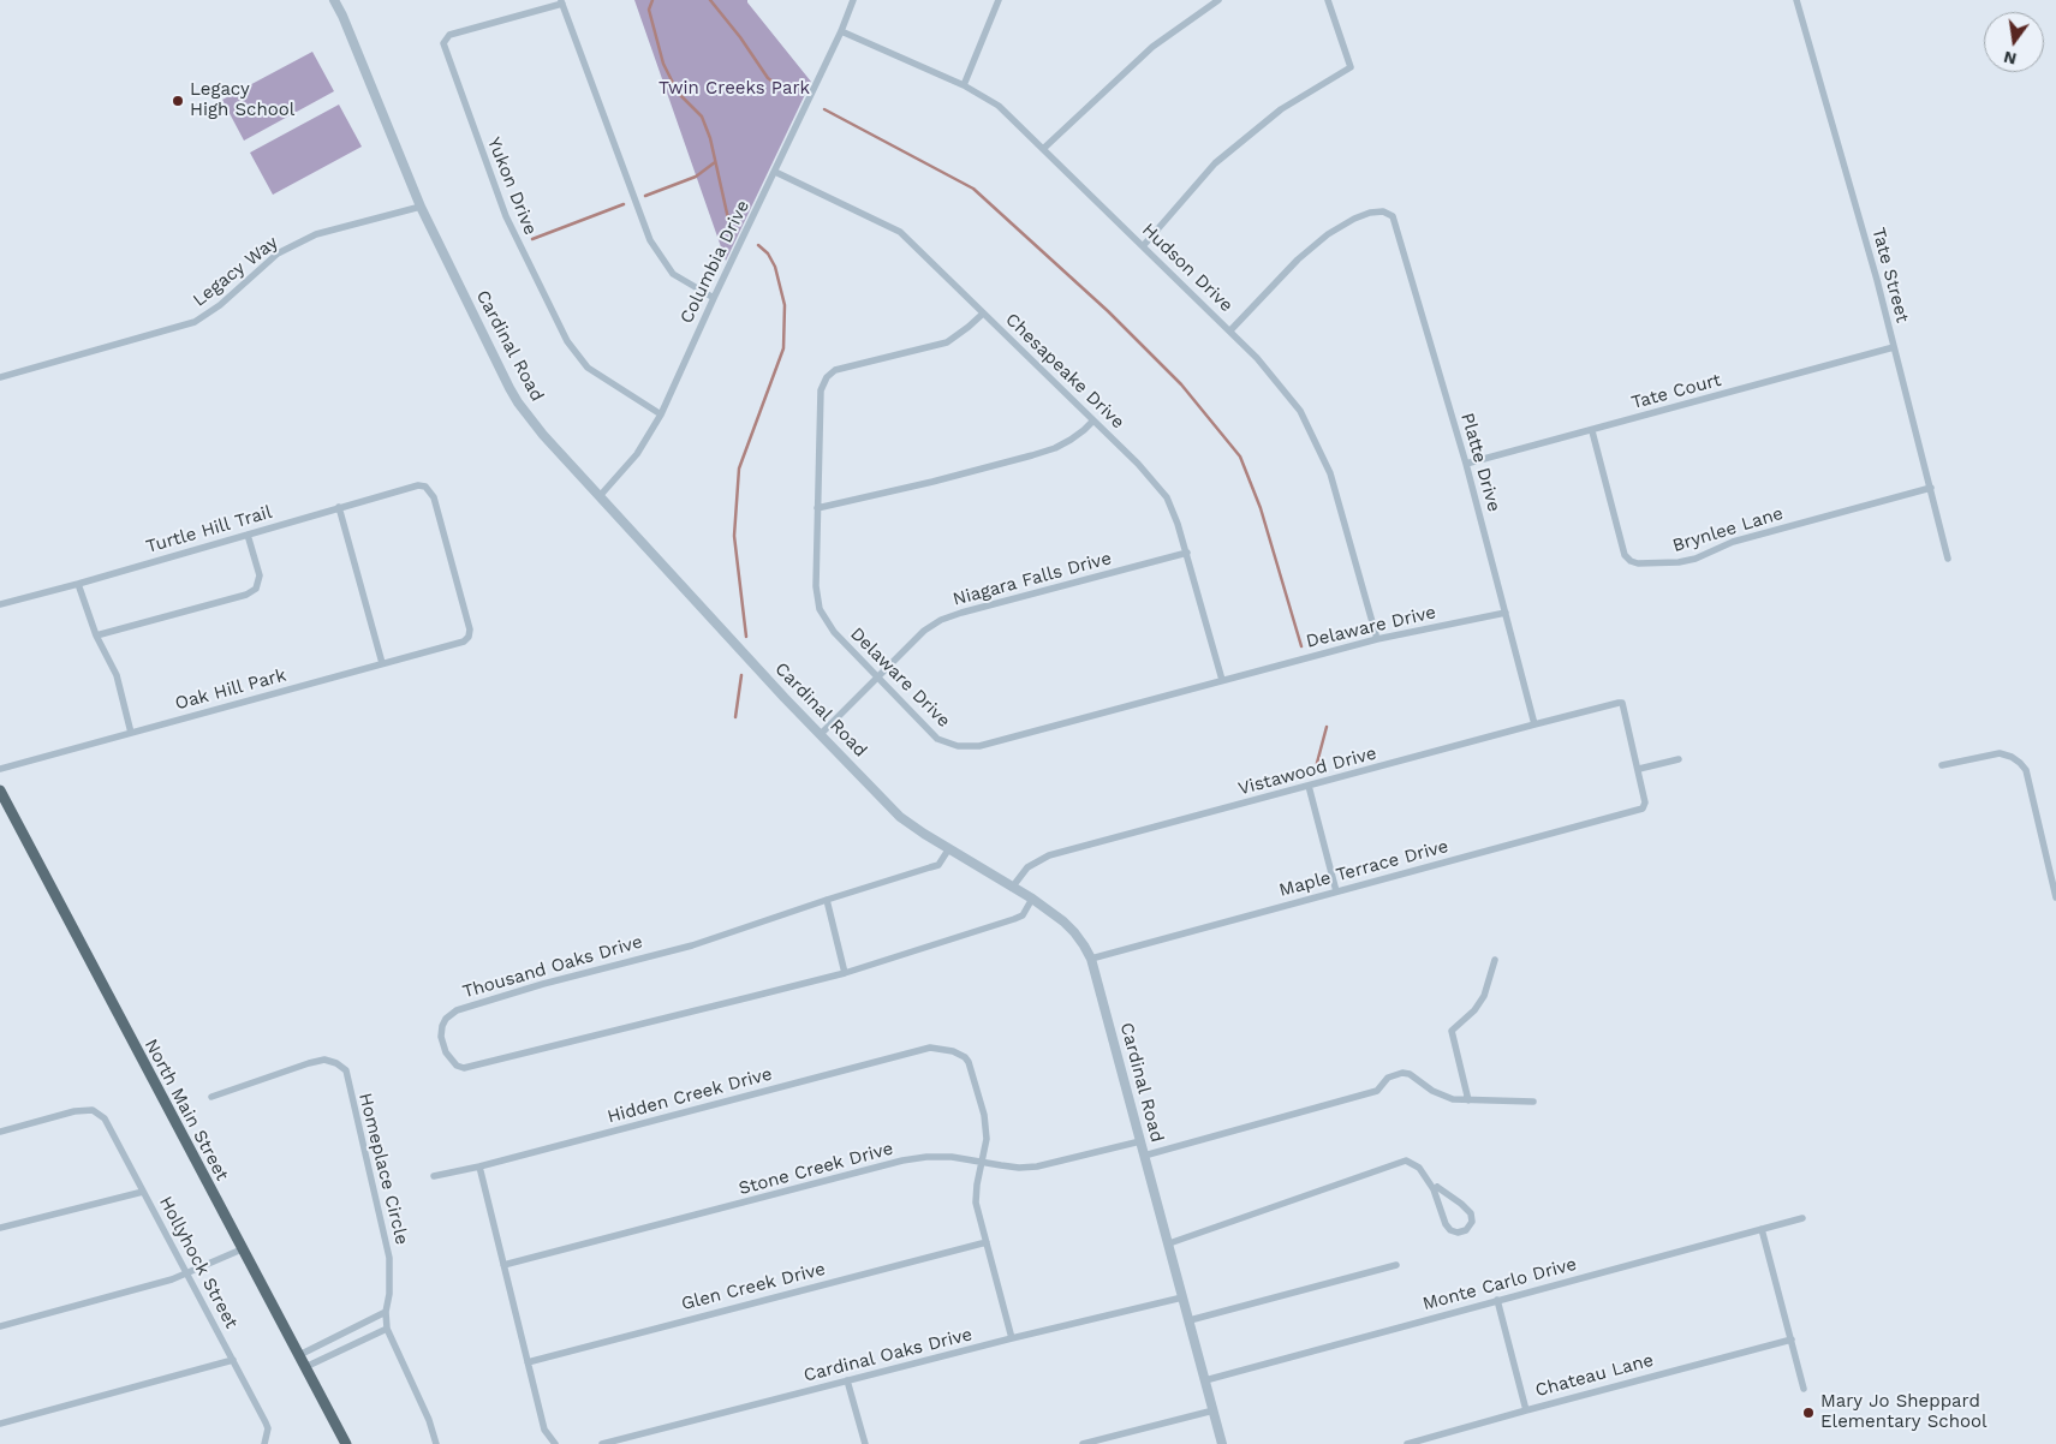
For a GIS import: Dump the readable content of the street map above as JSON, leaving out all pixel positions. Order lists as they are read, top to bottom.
{
  "streets": {
    "main road": ["North Main Street"],
    "street": [
      "Yukon Drive",
      "Columbia Drive",
      "Hudson Drive",
      "Legacy Way",
      "Tate Street",
      "Cardinal Road",
      "Chesapeake Drive",
      "Tate Court",
      "Platte Drive",
      "Turtle Hill Trail",
      "Brynlee Lane",
      "Niagara Falls Drive",
      "Delaware Drive",
      "Oak Hill Park",
      "Vistawood Drive",
      "Maple Terrace Drive",
      "Thousand Oaks Drive",
      "Hidden Creek Drive",
      "Homeplace Circle",
      "Stone Creek Drive",
      "Hollyhock Street",
      "Monte Carlo Drive",
      "Glen Creek Drive",
      "Cardinal Oaks Drive",
      "Chateau Lane"
    ]
  },
  "crossings": [
    ["Yukon Drive", "Columbia Drive"],
    ["Columbia Drive", "Hudson Drive"],
    ["Columbia Drive", "Cardinal Road"],
    ["Columbia Drive", "Chesapeake Drive"],
    ["Hudson Drive", "Platte Drive"],
    ["Hudson Drive", "Delaware Drive"],
    ["Legacy Way", "Cardinal Road"],
    ["Tate Street", "Tate Court"],
    ["Tate Street", "Brynlee Lane"],
    ["Cardinal Road", "Niagara Falls Drive"],
    ["Cardinal Road", "Vistawood Drive"],
    ["Cardinal Road", "Maple Terrace Drive"],
    ["Cardinal Road", "Thousand Oaks Drive"],
    ["Cardinal Road", "Stone Creek Drive"],
    ["Cardinal Road", "Monte Carlo Drive"],
    ["Cardinal Road", "Cardinal Oaks Drive"],
    ["Chesapeake Drive", "Niagara Falls Drive"],
    ["Chesapeake Drive", "Delaware Drive"],
    ["Tate Court", "Platte Drive"],
    ["Tate Court", "Brynlee Lane"],
    ["Platte Drive", "Delaware Drive"],
    ["Platte Drive", "Vistawood Drive"],
    ["Turtle Hill Trail", "Oak Hill Park"],
    ["Niagara Falls Drive", "Delaware Drive"],
    ["Vistawood Drive", "Maple Terrace Drive"],
    ["Hidden Creek Drive", "Stone Creek Drive"]
  ],
  "parks": ["Twin Creeks Park"],
  "places": ["Legacy High School", "Mary Jo Sheppard Elementary School"],
  "north": "bottom"
}
